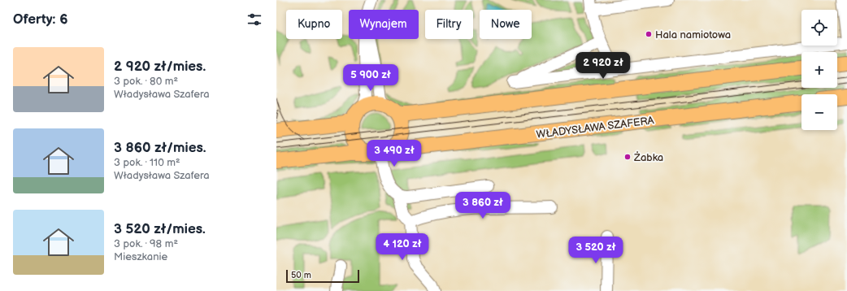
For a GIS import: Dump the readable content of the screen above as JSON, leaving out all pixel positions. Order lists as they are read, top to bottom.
{
  "streets": {
    "main road": ["WŁADYSŁAWA SZAFERA"]
  },
  "places": ["Hala namiotowa", "Żabka"],
  "scale_bar": "50 m",
  "page": {
    "heading": "Oferty: 6",
    "map_buttons": ["+", "−"],
    "chip": [
      "Kupno",
      "Wynajem",
      "Filtry",
      "Nowe"
    ],
    "list": [
      {
        "name": "2 920 zł/mies.",
        "note": "3 pok. · 80 m² · Władysława Szafera"
      },
      {
        "name": "3 860 zł/mies.",
        "note": "3 pok. · 110 m² · Władysława Szafera"
      },
      {
        "name": "3 520 zł/mies.",
        "note": "3 pok. · 98 m² · Mieszkanie"
      }
    ],
    "price": [
      "2 920 zł",
      "5 900 zł",
      "3 490 zł",
      "3 860 zł",
      "4 120 zł",
      "3 520 zł"
    ],
    "scale": "50 m"
  }
}
